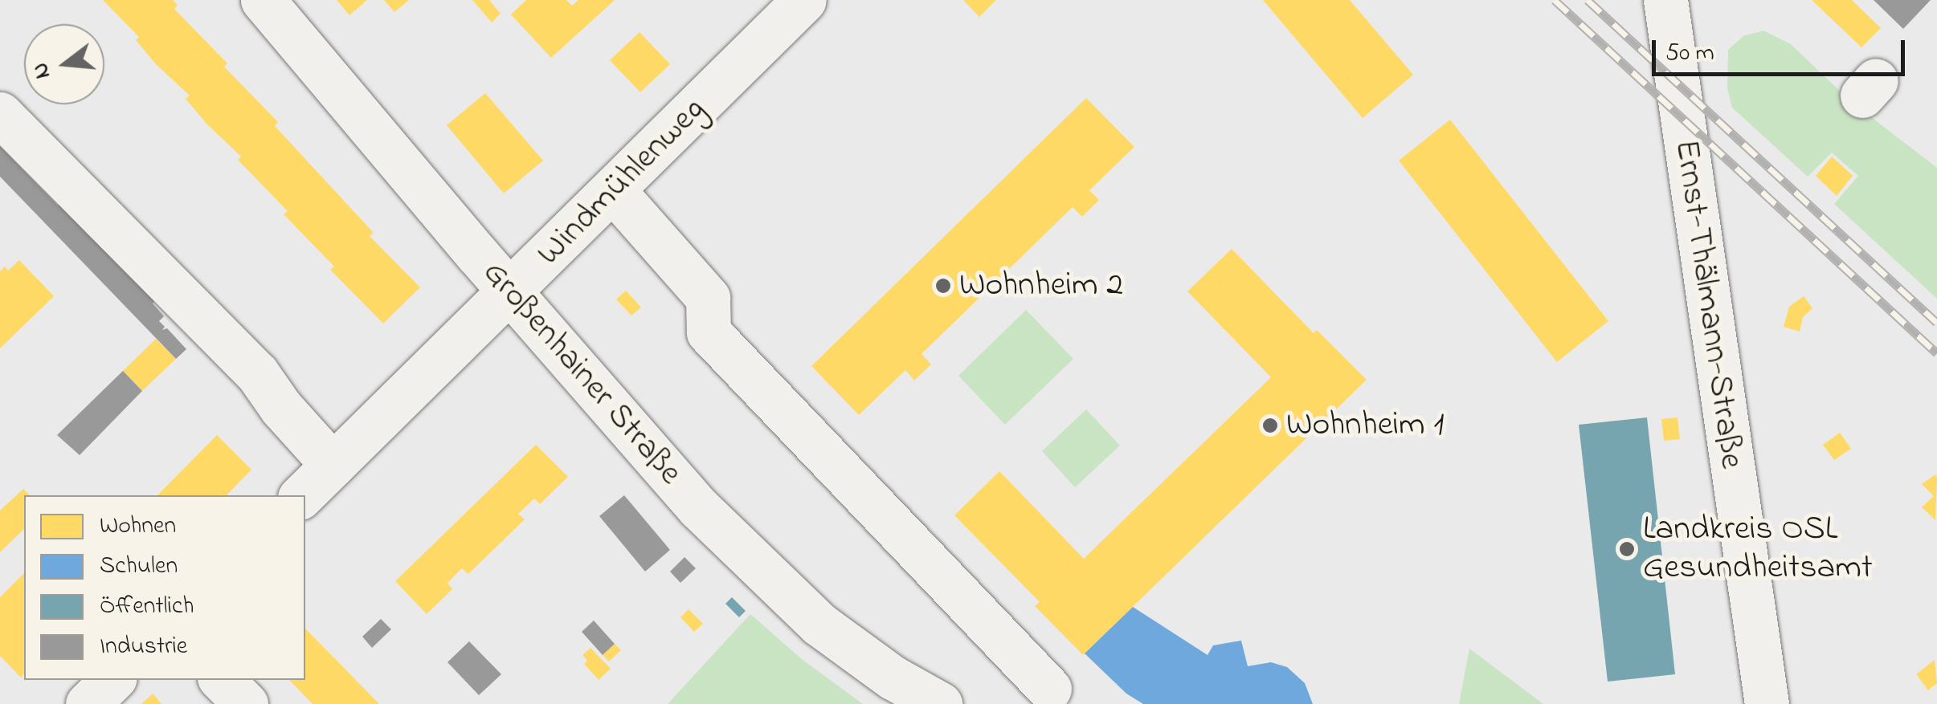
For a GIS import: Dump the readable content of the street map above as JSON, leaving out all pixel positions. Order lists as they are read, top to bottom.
{
  "streets": {
    "street": ["Windmühlenweg", "Ernst-Thälmann-Straße", "Großenhainer Straße"]
  },
  "crossings": [
    ["Windmühlenweg", "Großenhainer Straße"]
  ],
  "places": ["Wohnheim 2", "Wohnheim 1", "Landkreis OSL Gesundheitsamt"],
  "legend": [
    "Wohnen",
    "Schulen",
    "Öffentlich",
    "Industrie"
  ],
  "scale_bar": "50 m",
  "north": "left"
}
